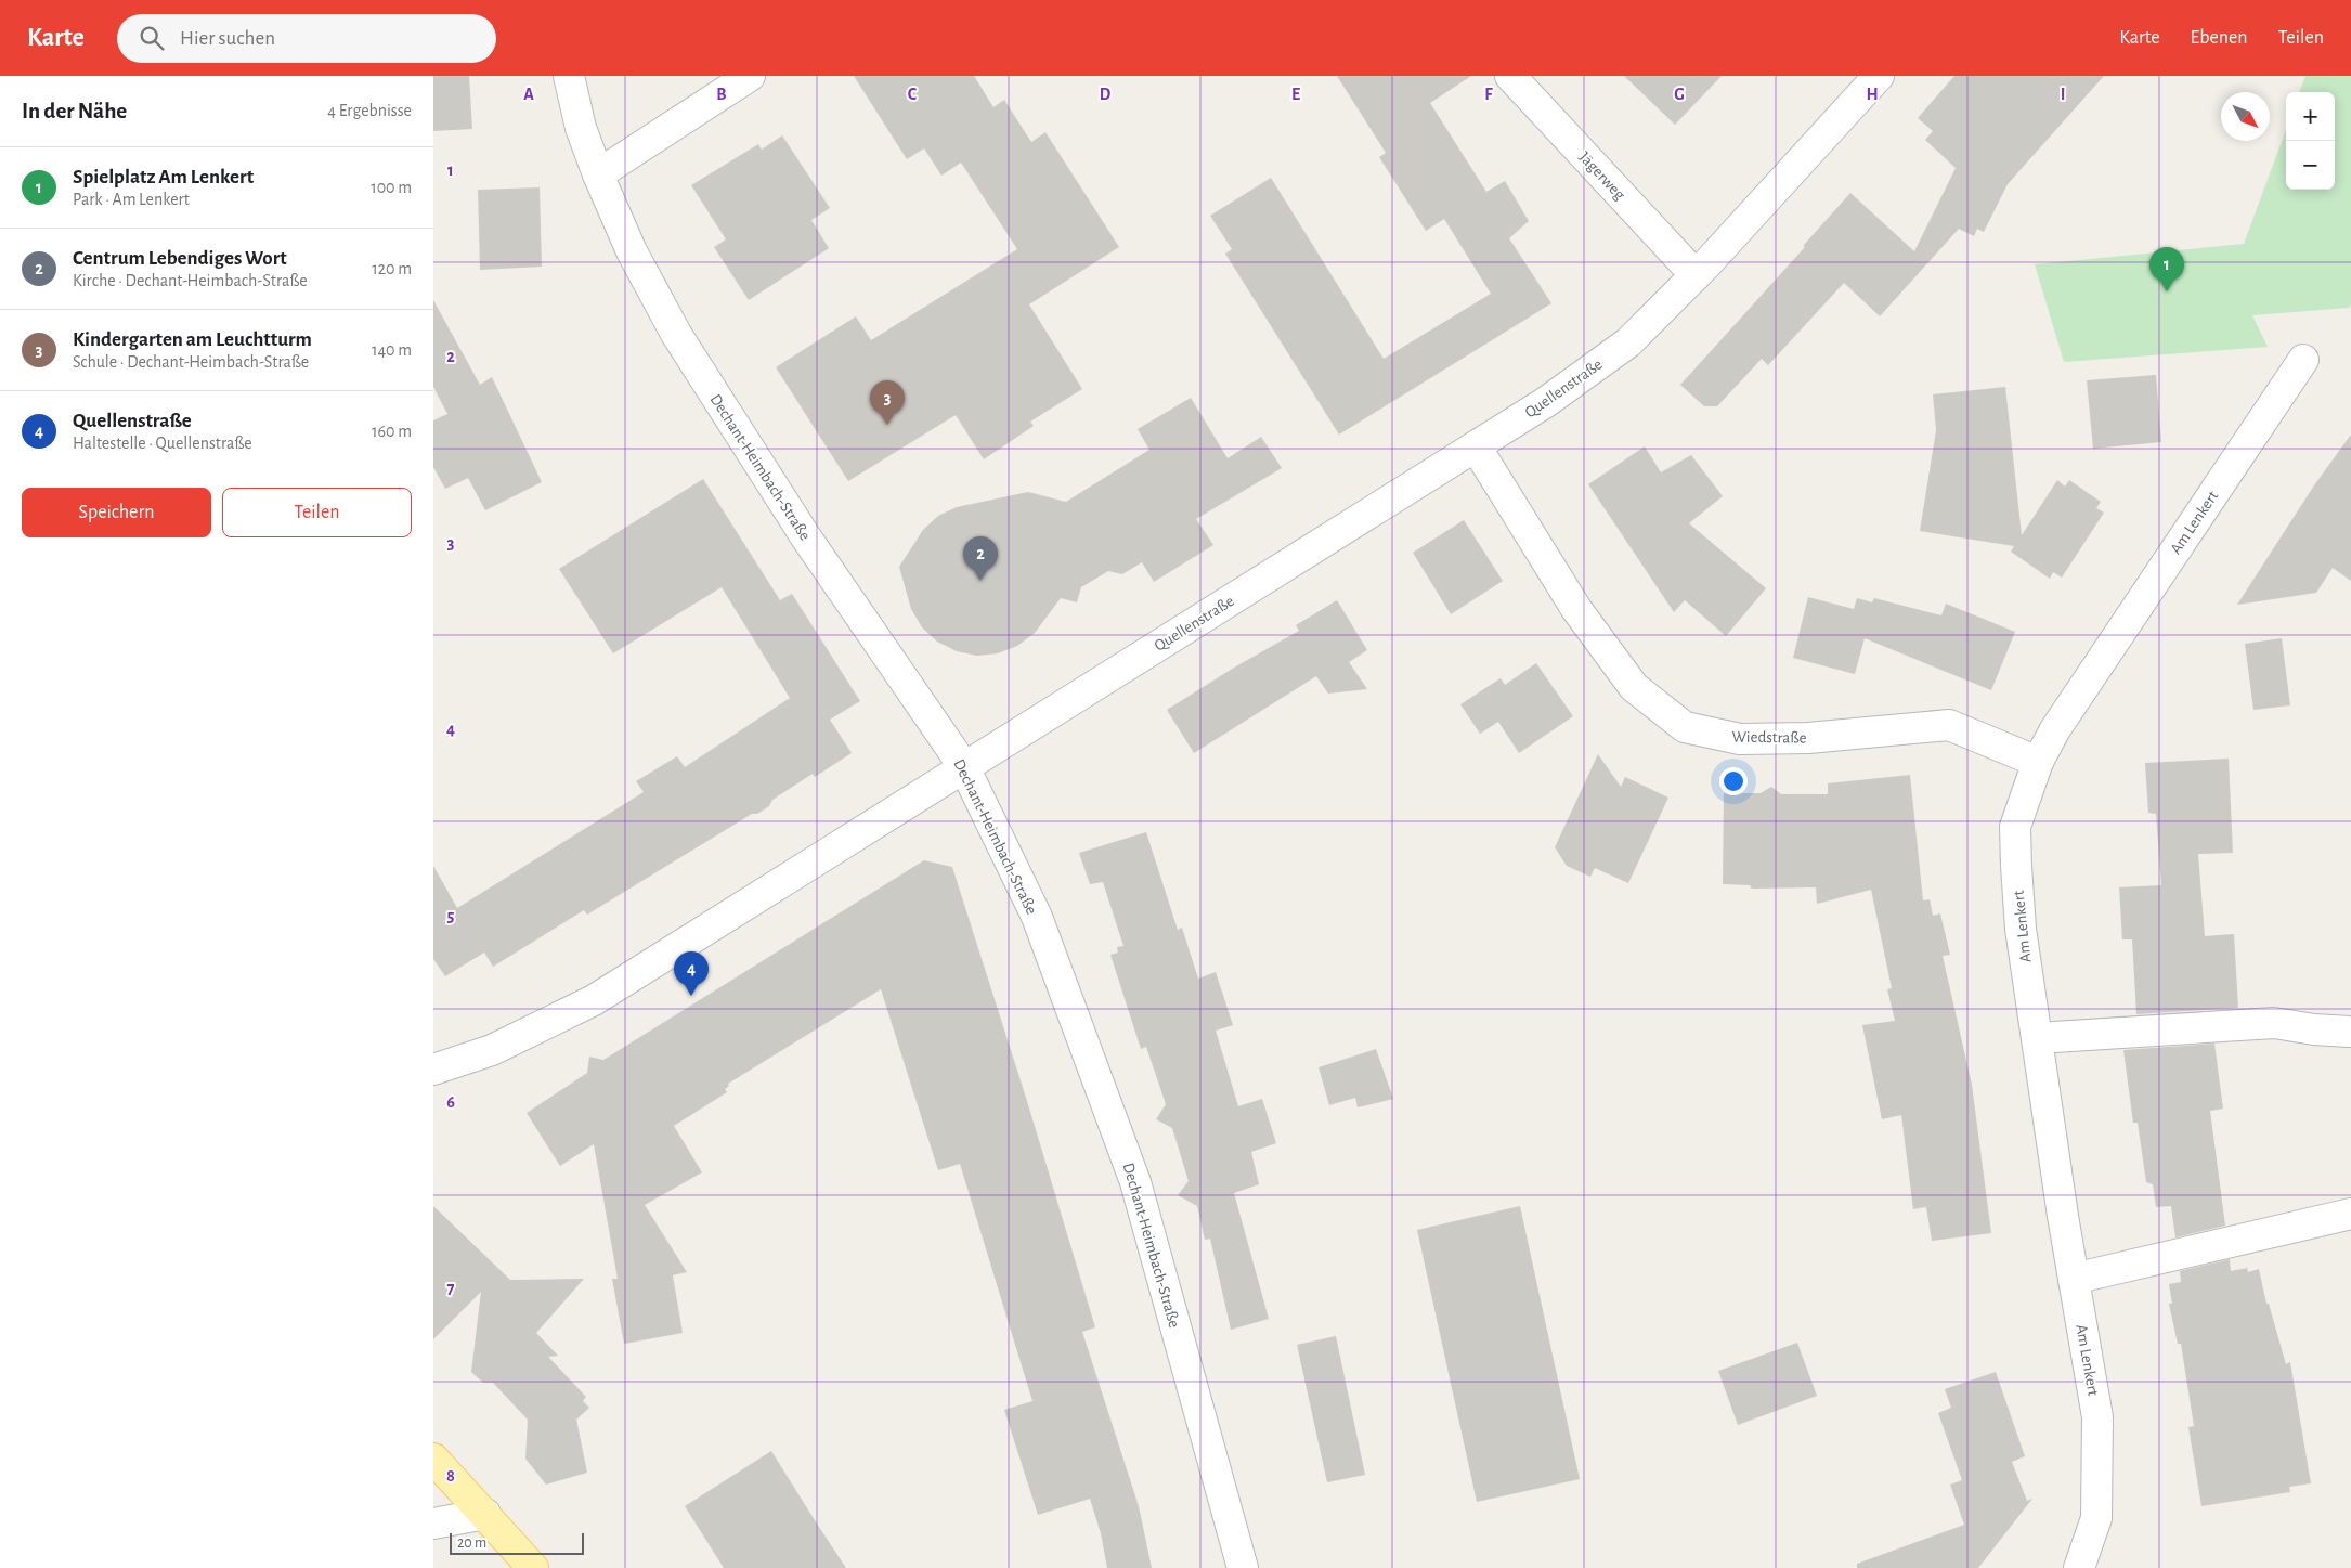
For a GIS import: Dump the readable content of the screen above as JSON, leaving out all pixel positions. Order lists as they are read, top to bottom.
{
  "streets": {
    "street": [
      "Jägerweg",
      "Quellenstraße",
      "Dechant-Heimbach-Straße",
      "Am Lenkert",
      "Wiedstraße"
    ]
  },
  "crossings": [
    ["Jägerweg", "Quellenstraße"],
    ["Quellenstraße", "Dechant-Heimbach-Straße"],
    ["Quellenstraße", "Wiedstraße"],
    ["Am Lenkert", "Wiedstraße"]
  ],
  "scale_bar": "20 m",
  "north": "bottom right",
  "page": {
    "header": "Karte",
    "search": "Hier suchen",
    "nav": ["Karte", "Ebenen", "Teilen"],
    "heading": ["In der Nähe", "4 Ergebnisse"],
    "map_buttons": ["+", "−"],
    "list": [
      {
        "mark": "1",
        "name": "Spielplatz Am Lenkert",
        "note": "Park · Am Lenkert",
        "value": "100 m"
      },
      {
        "mark": "2",
        "name": "Centrum Lebendiges Wort",
        "note": "Kirche · Dechant-Heimbach-Straße",
        "value": "120 m"
      },
      {
        "mark": "3",
        "name": "Kindergarten am Leuchtturm",
        "note": "Schule · Dechant-Heimbach-Straße",
        "value": "140 m"
      },
      {
        "mark": "4",
        "name": "Quellenstraße",
        "note": "Haltestelle · Quellenstraße",
        "value": "160 m"
      }
    ],
    "pins": [
      "1",
      "3",
      "2",
      "4"
    ],
    "buttons": ["Speichern", "Teilen"],
    "scale": "20 m"
  },
  "grid": {
    "columns": [
      "A",
      "B",
      "C",
      "D",
      "E",
      "F",
      "G",
      "H",
      "I"
    ],
    "rows": [
      "1",
      "2",
      "3",
      "4",
      "5",
      "6",
      "7",
      "8"
    ]
  }
}
